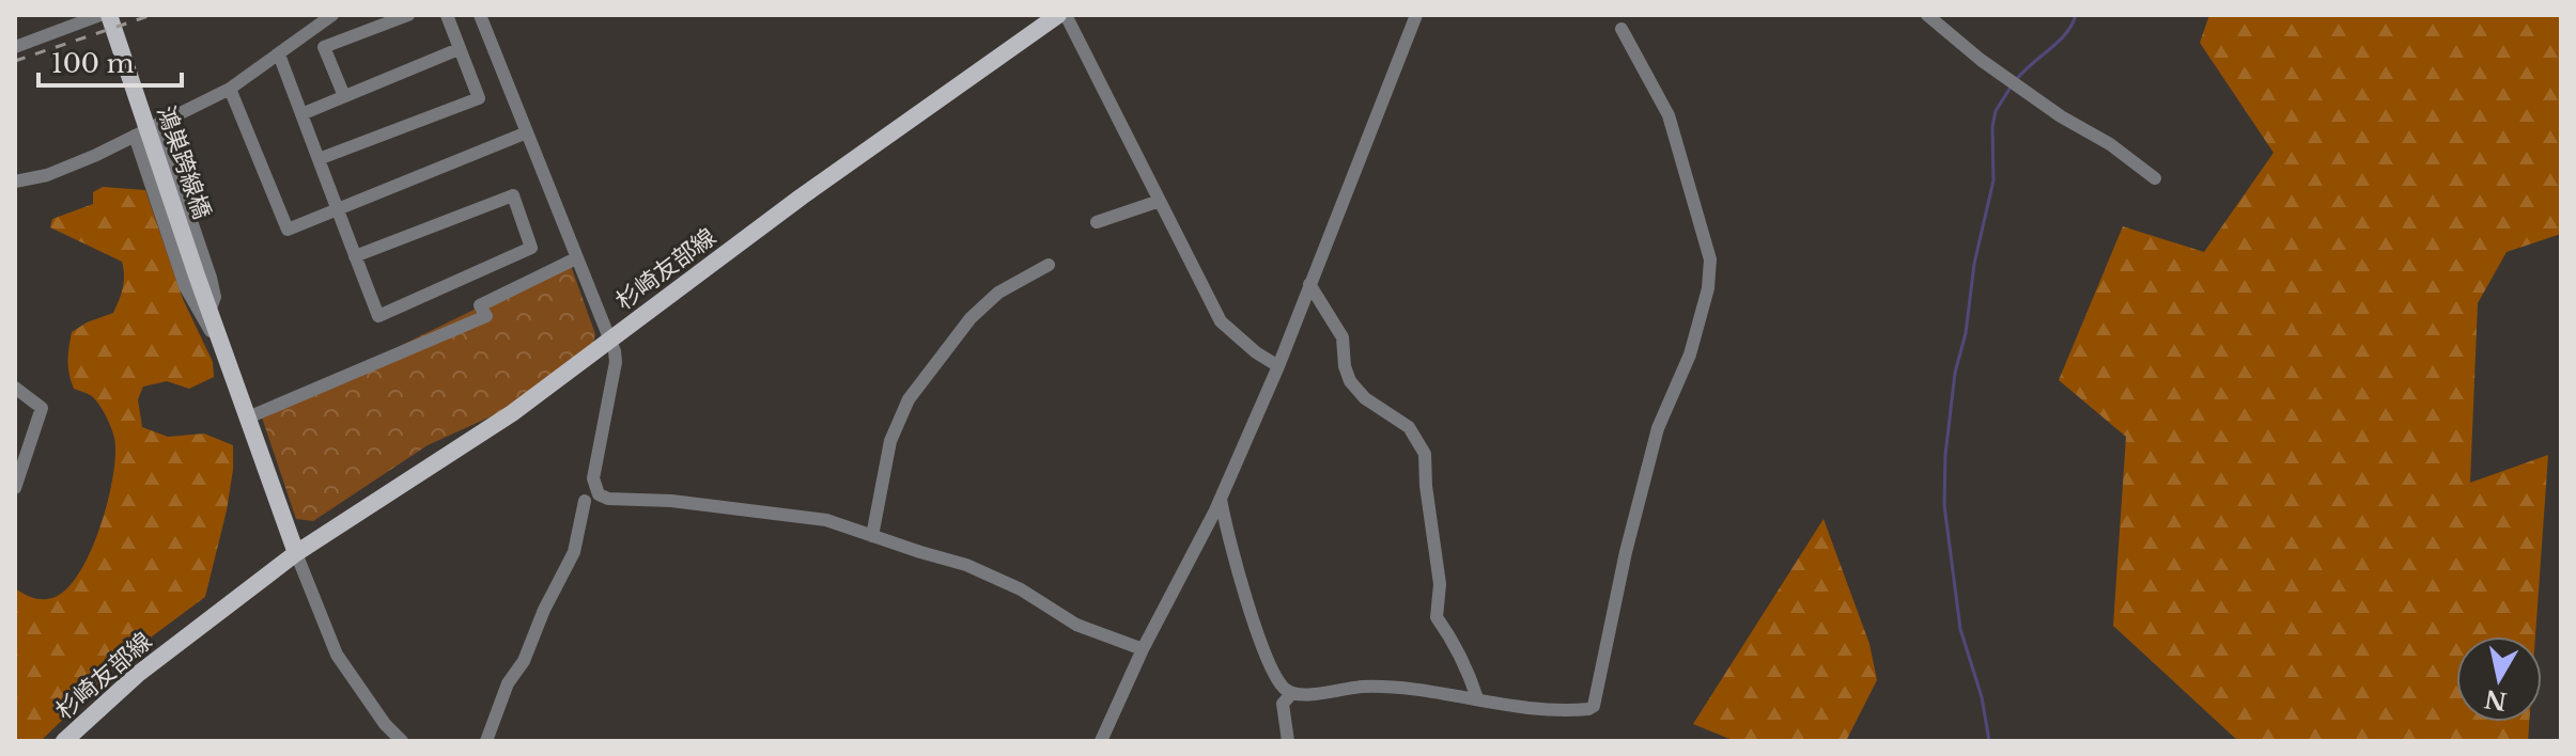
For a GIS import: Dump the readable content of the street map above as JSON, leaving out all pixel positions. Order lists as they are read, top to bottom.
{
  "streets": {
    "main road": ["鴻巣跨線橋", "杉崎友部線"]
  },
  "scale_bar": "100 m",
  "north": "bottom"
}
